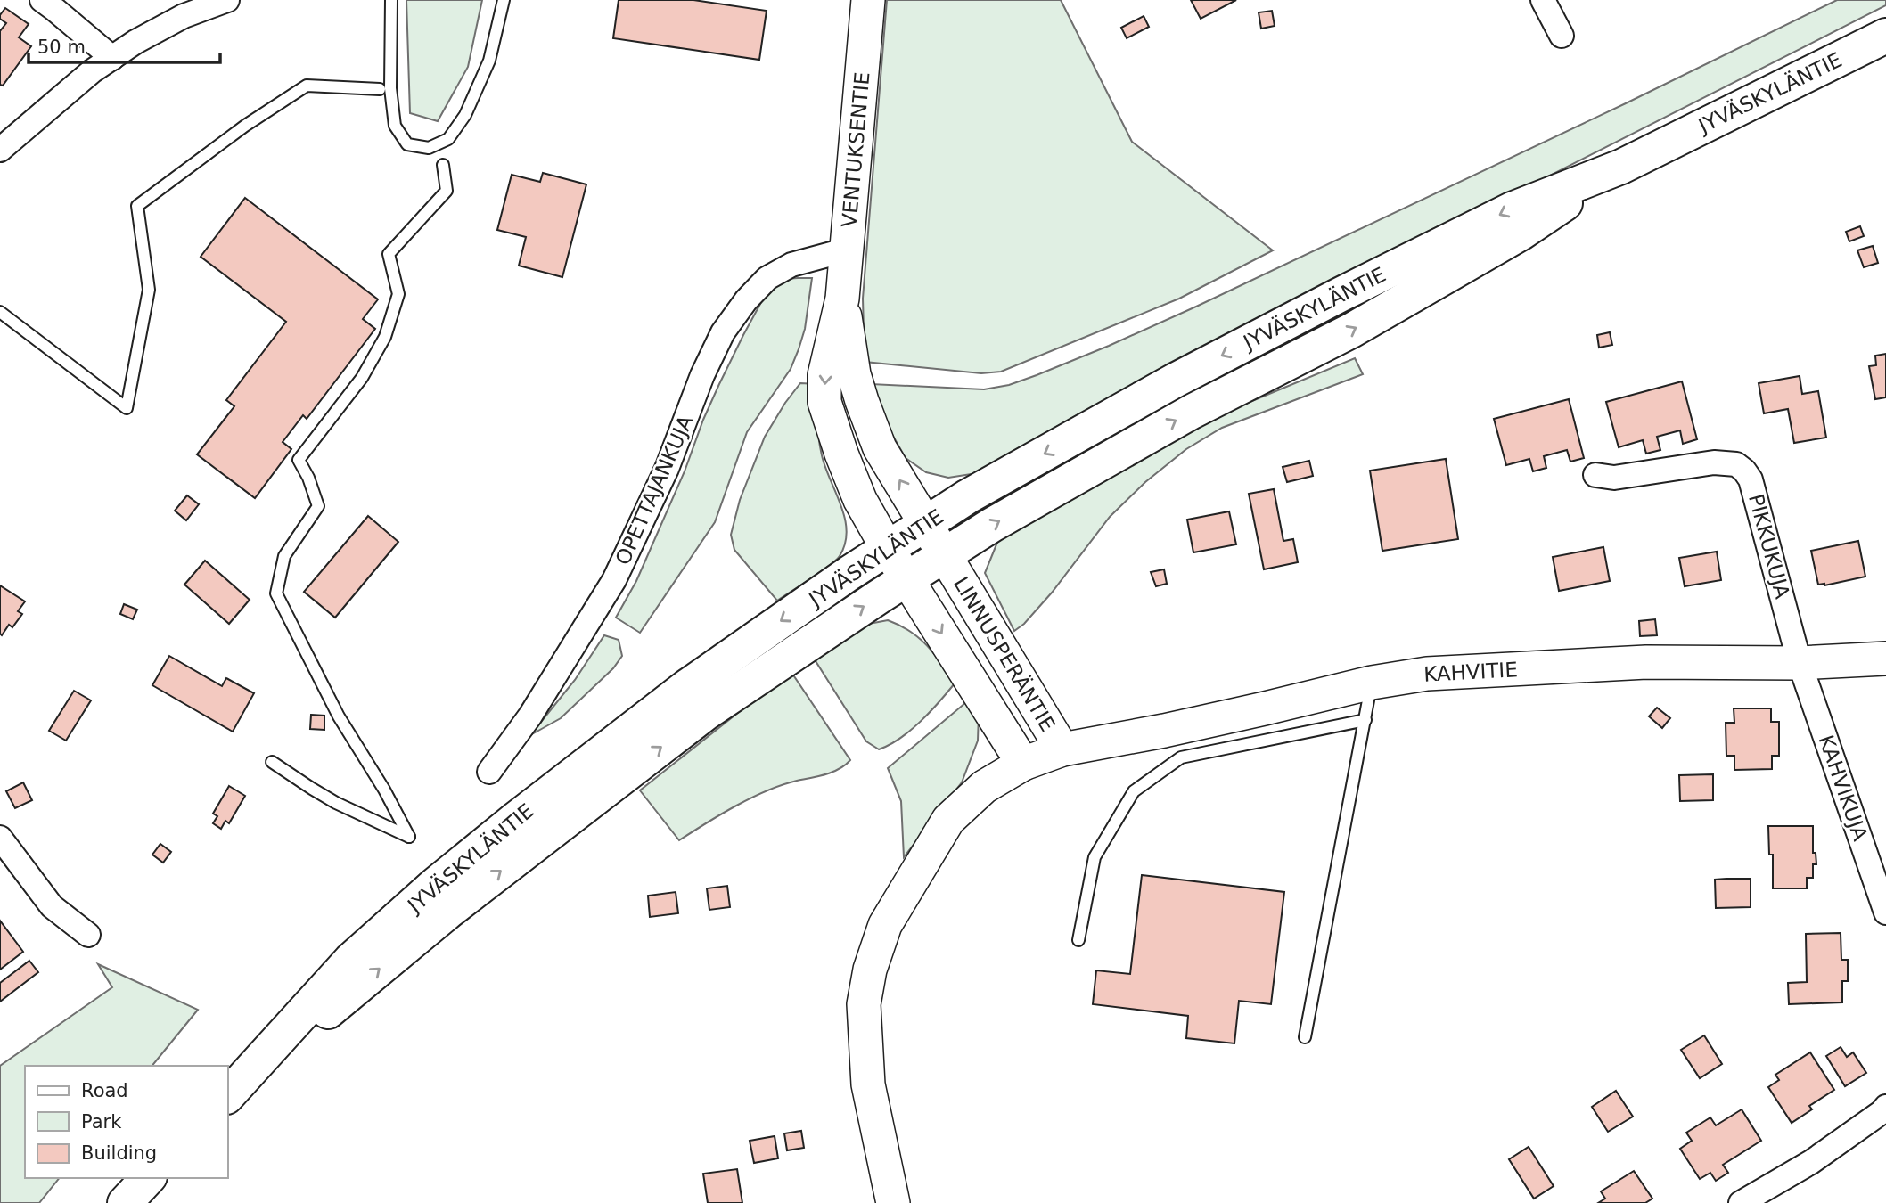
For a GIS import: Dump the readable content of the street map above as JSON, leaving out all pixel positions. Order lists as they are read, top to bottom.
{
  "streets": {
    "highway": ["JYVÄSKYLÄNTIE"],
    "street": [
      "VENTUKSENTIE",
      "OPETTAJANKUJA",
      "PIKKUKUJA",
      "LINNUSPERÄNTIE",
      "KAHVITIE",
      "KAHVIKUJA"
    ]
  },
  "crossings": [
    ["JYVÄSKYLÄNTIE", "VENTUKSENTIE"],
    ["JYVÄSKYLÄNTIE", "LINNUSPERÄNTIE"],
    ["VENTUKSENTIE", "OPETTAJANKUJA"],
    ["VENTUKSENTIE", "LINNUSPERÄNTIE"],
    ["PIKKUKUJA", "KAHVITIE"],
    ["PIKKUKUJA", "KAHVIKUJA"],
    ["LINNUSPERÄNTIE", "KAHVITIE"],
    ["KAHVITIE", "KAHVIKUJA"]
  ],
  "legend": ["Road", "Park", "Building"],
  "scale_bar": "50 m"
}
